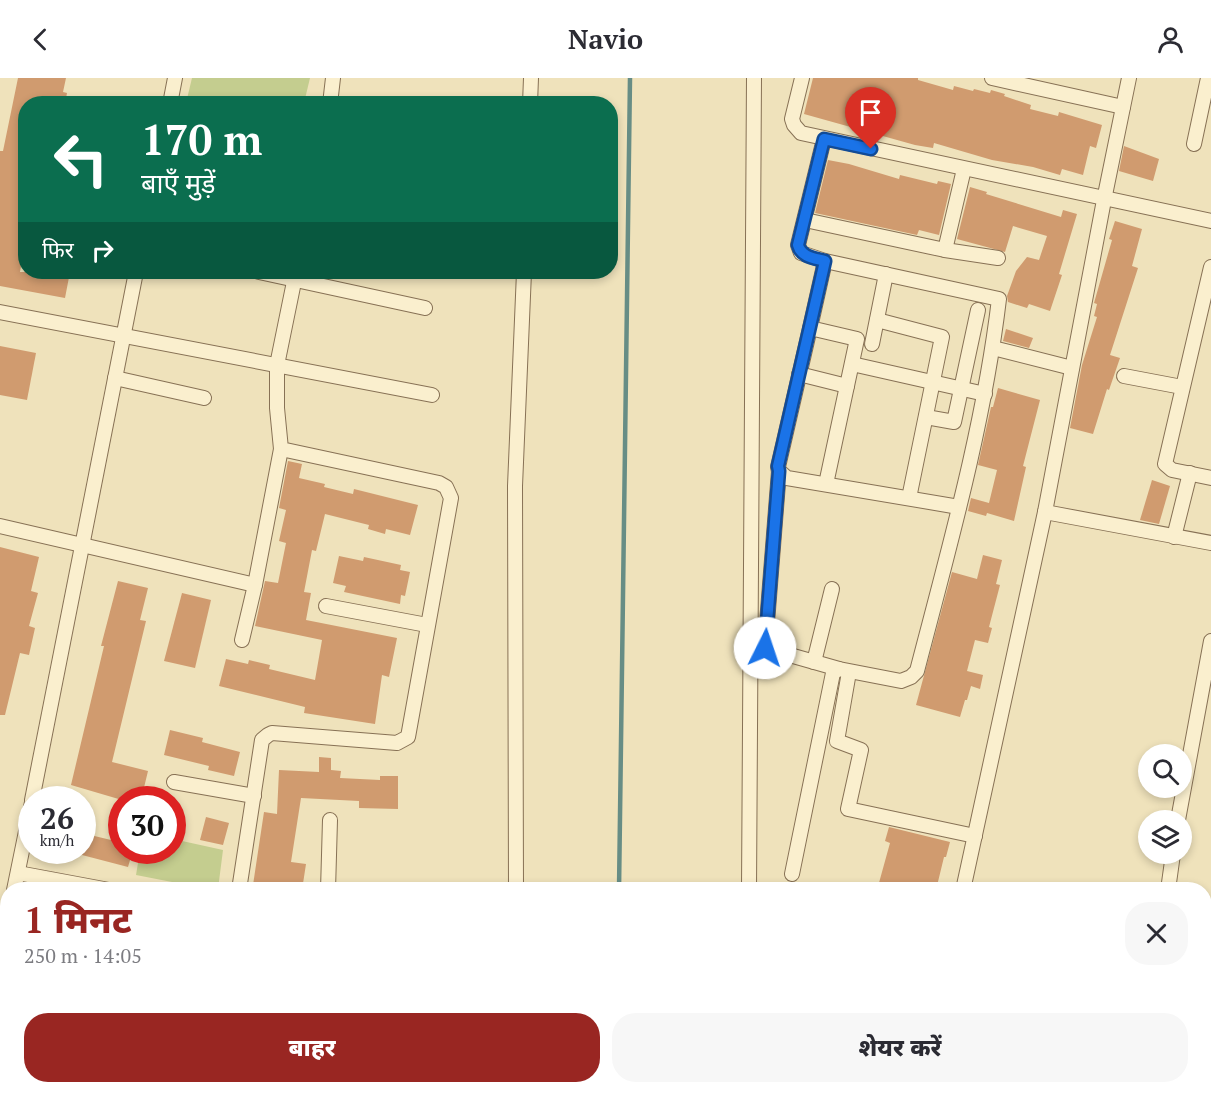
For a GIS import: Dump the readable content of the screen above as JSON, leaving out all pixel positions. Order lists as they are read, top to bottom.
{
  "page": {
    "header": "Navio",
    "turn": ["170 m", "बाएँ मुड़ें"],
    "then": "फिर",
    "speed": "26 km/h",
    "limit": "30",
    "heading": ["1 मिनट", "250 m · 14:05"],
    "buttons": ["बाहर", "शेयर करें"]
  }
}
